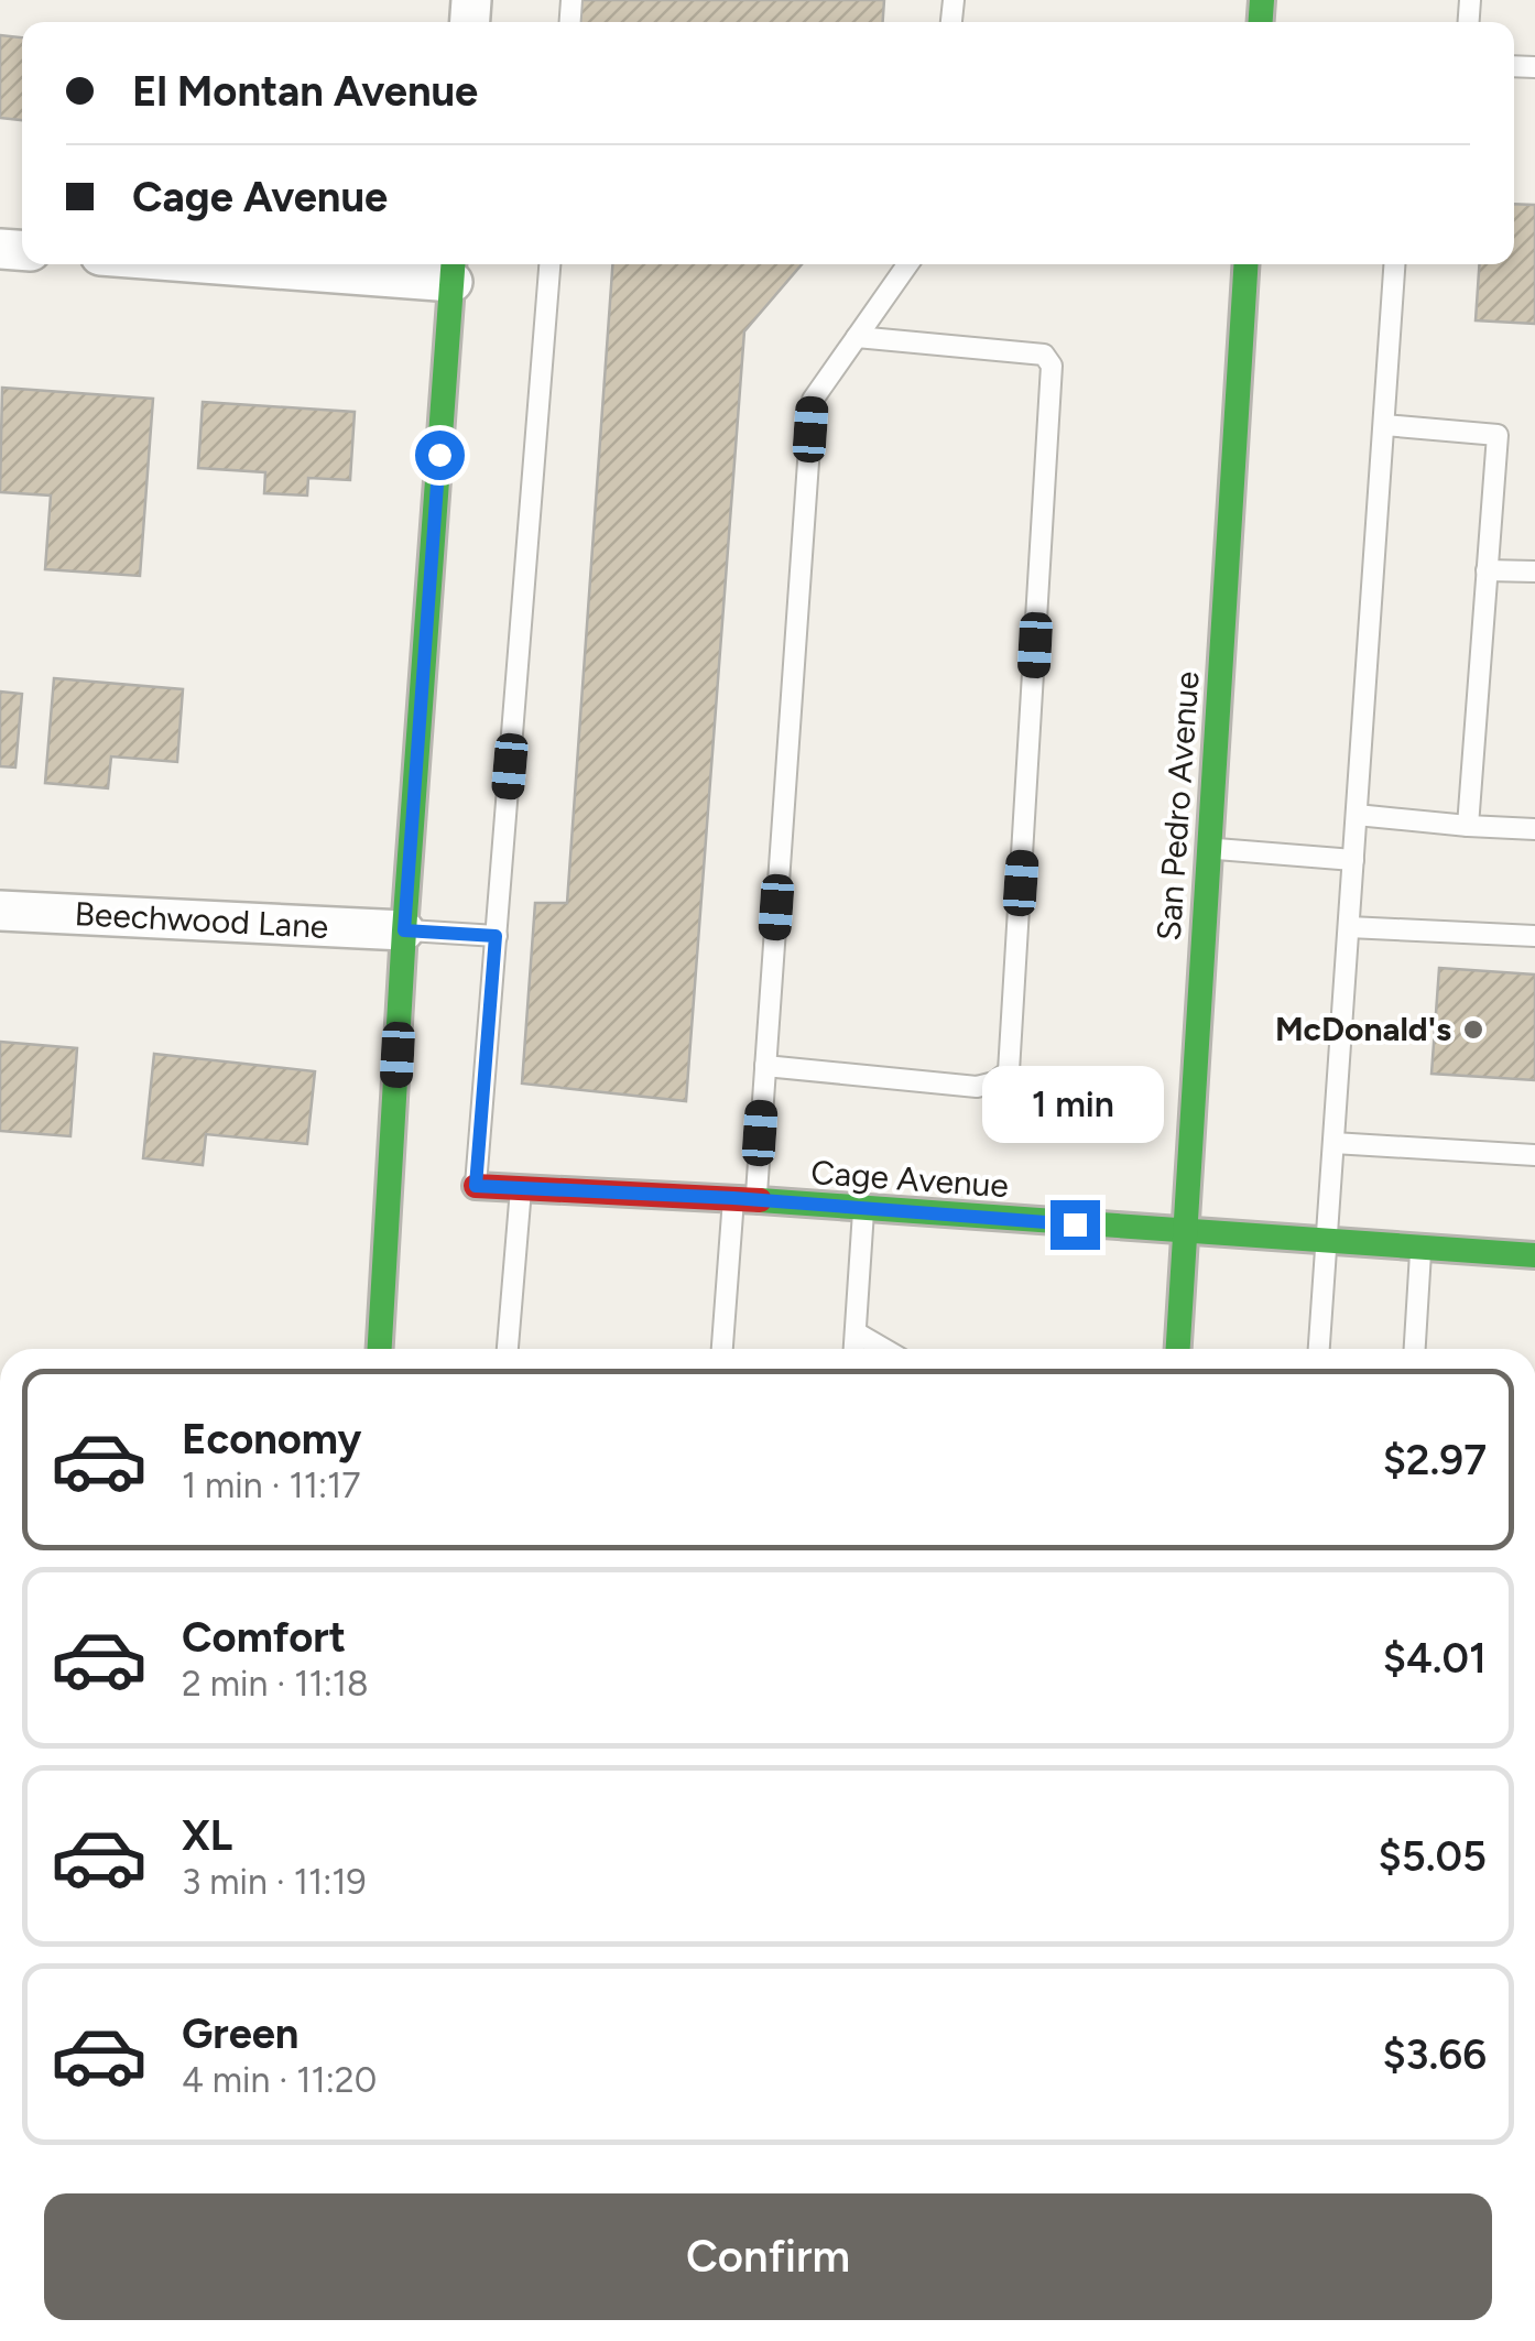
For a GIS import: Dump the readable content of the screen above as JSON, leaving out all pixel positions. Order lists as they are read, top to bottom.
{
  "streets": {
    "street": ["San Pedro Avenue", "Beechwood Lane", "Cage Avenue"]
  },
  "crossings": [
    ["San Pedro Avenue", "Cage Avenue"]
  ],
  "places": ["McDonald's"],
  "page": {
    "banner": ["El Montan Avenue", "Cage Avenue"],
    "bubble": "1 min",
    "list": [
      {
        "name": "Economy",
        "note": "1 min · 11:17",
        "value": "$2.97"
      },
      {
        "name": "Comfort",
        "note": "2 min · 11:18",
        "value": "$4.01"
      },
      {
        "name": "XL",
        "note": "3 min · 11:19",
        "value": "$5.05"
      },
      {
        "name": "Green",
        "note": "4 min · 11:20",
        "value": "$3.66"
      }
    ],
    "buttons": "Confirm"
  }
}
